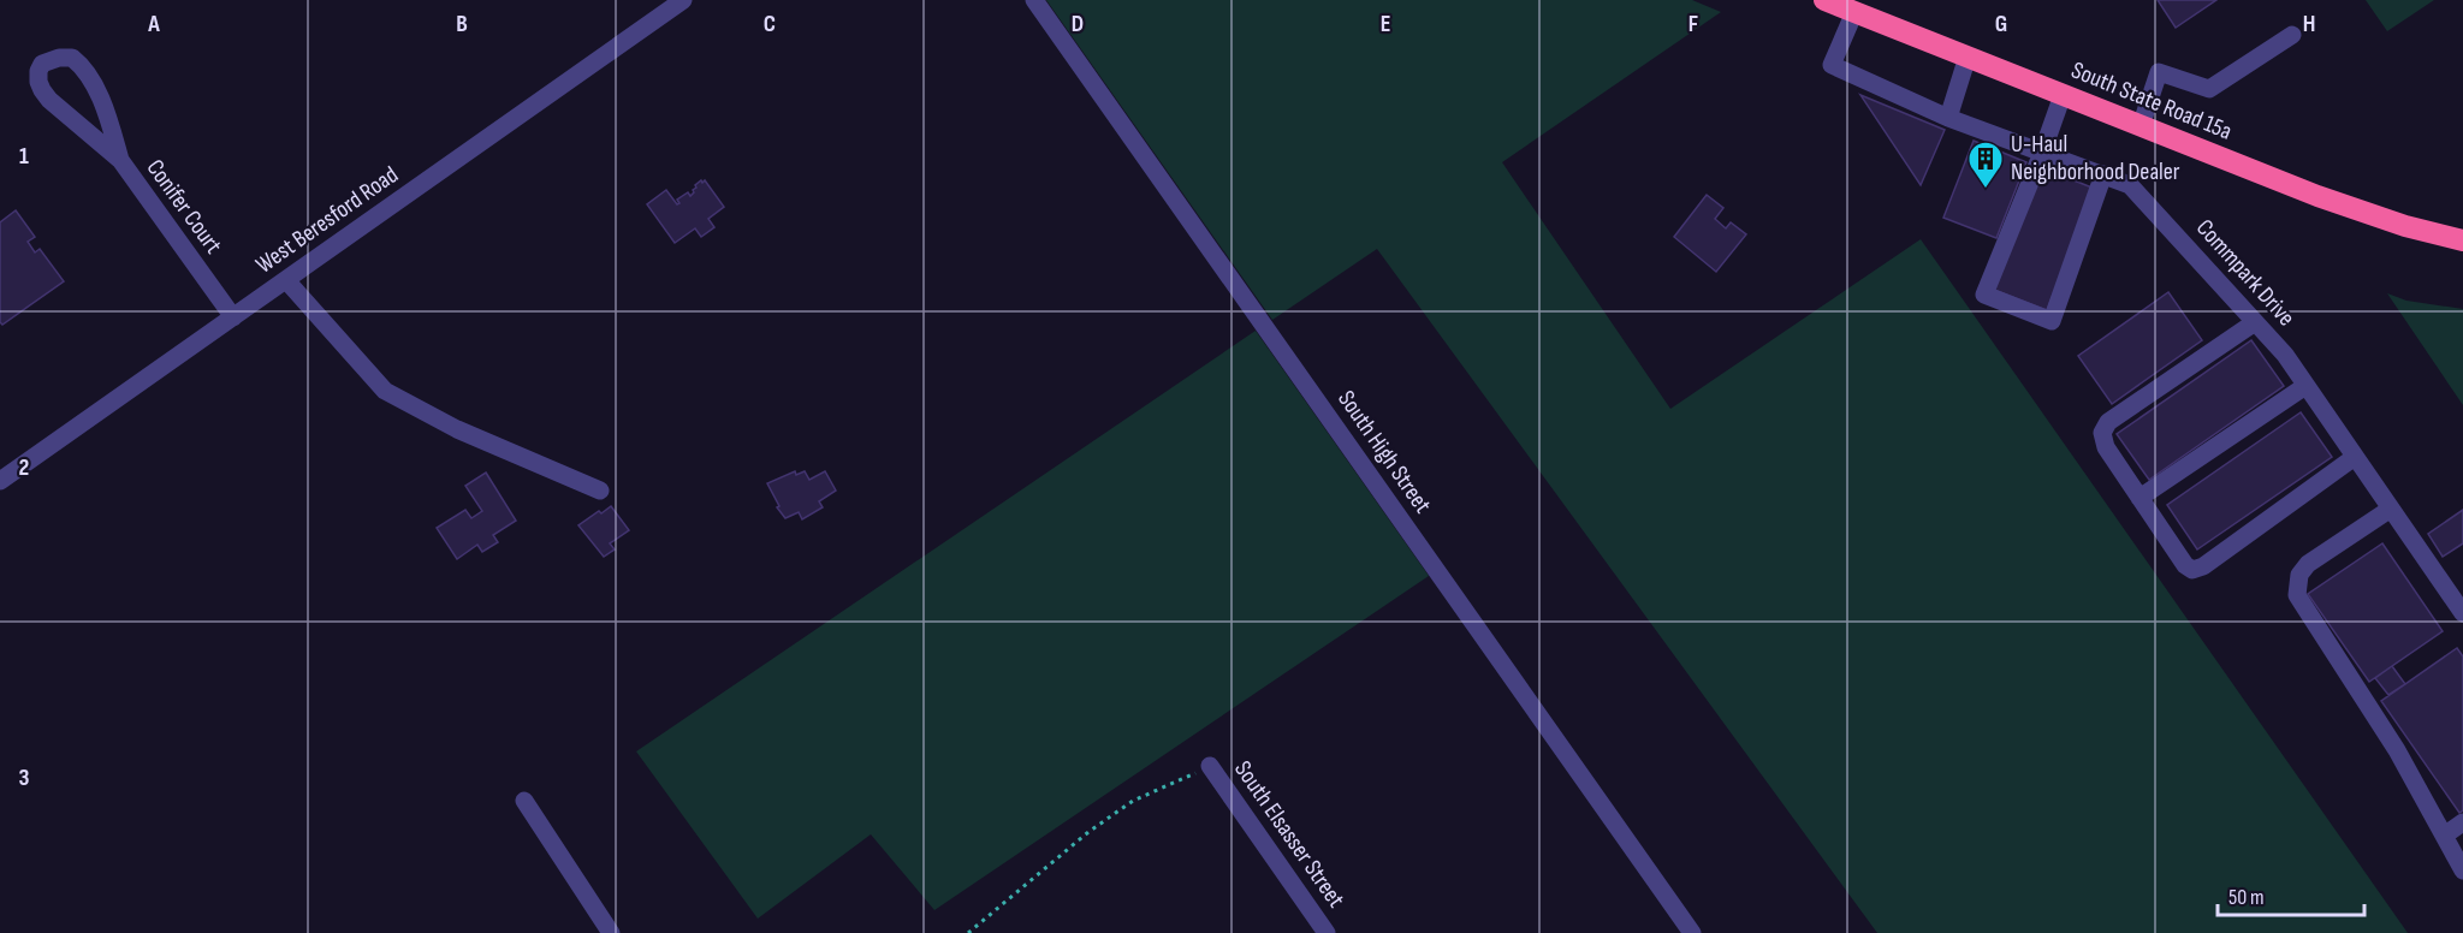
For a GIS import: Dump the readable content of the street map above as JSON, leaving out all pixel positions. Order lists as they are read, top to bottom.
{
  "streets": {
    "highway": ["South State Road 15a"],
    "street": [
      "Conifer Court",
      "West Beresford Road",
      "Commpark Drive",
      "South High Street",
      "South Elsasser Street"
    ]
  },
  "crossings": [
    ["South State Road 15a", "Commpark Drive"],
    ["Conifer Court", "West Beresford Road"]
  ],
  "places": {
    "building": ["U-Haul Neighborhood Dealer"]
  },
  "scale_bar": "50 m",
  "grid": {
    "columns": [
      "A",
      "B",
      "C",
      "D",
      "E",
      "F",
      "G",
      "H"
    ],
    "rows": ["1", "2", "3"]
  }
}
